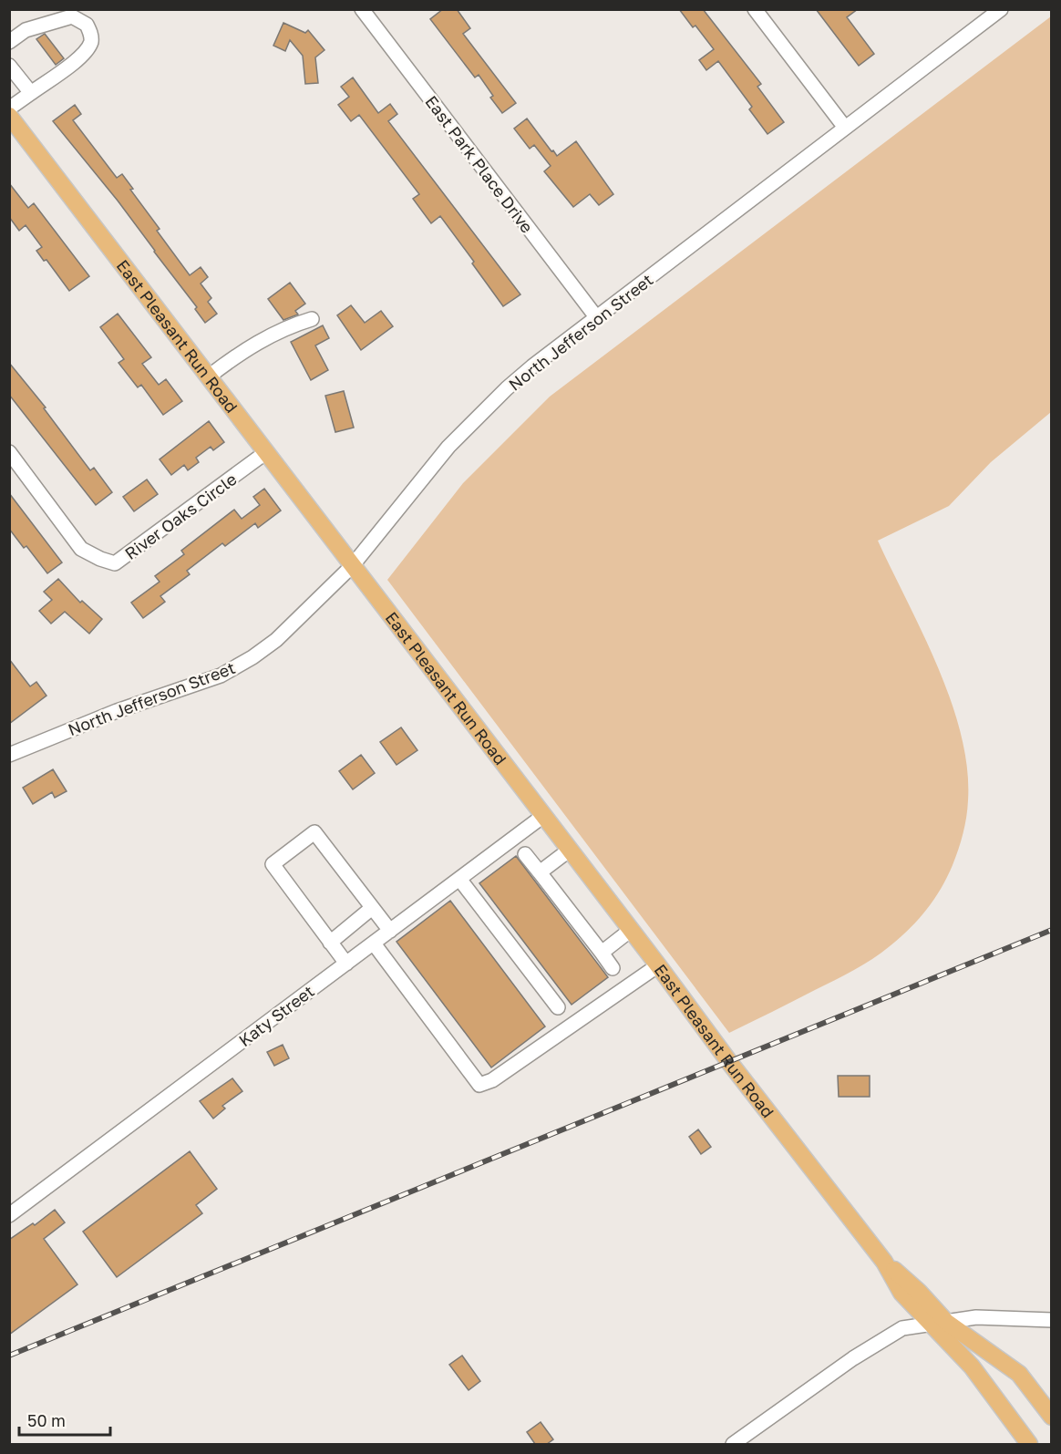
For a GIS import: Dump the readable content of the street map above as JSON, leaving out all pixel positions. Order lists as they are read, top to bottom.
{
  "streets": {
    "main road": ["East Pleasant Run Road"],
    "street": [
      "East Park Place Drive",
      "North Jefferson Street",
      "River Oaks Circle",
      "Katy Street"
    ]
  },
  "crossings": [
    ["East Park Place Drive", "North Jefferson Street"],
    ["North Jefferson Street", "East Pleasant Run Road"],
    ["East Pleasant Run Road", "River Oaks Circle"],
    ["East Pleasant Run Road", "Katy Street"]
  ],
  "scale_bar": "50 m"
}
